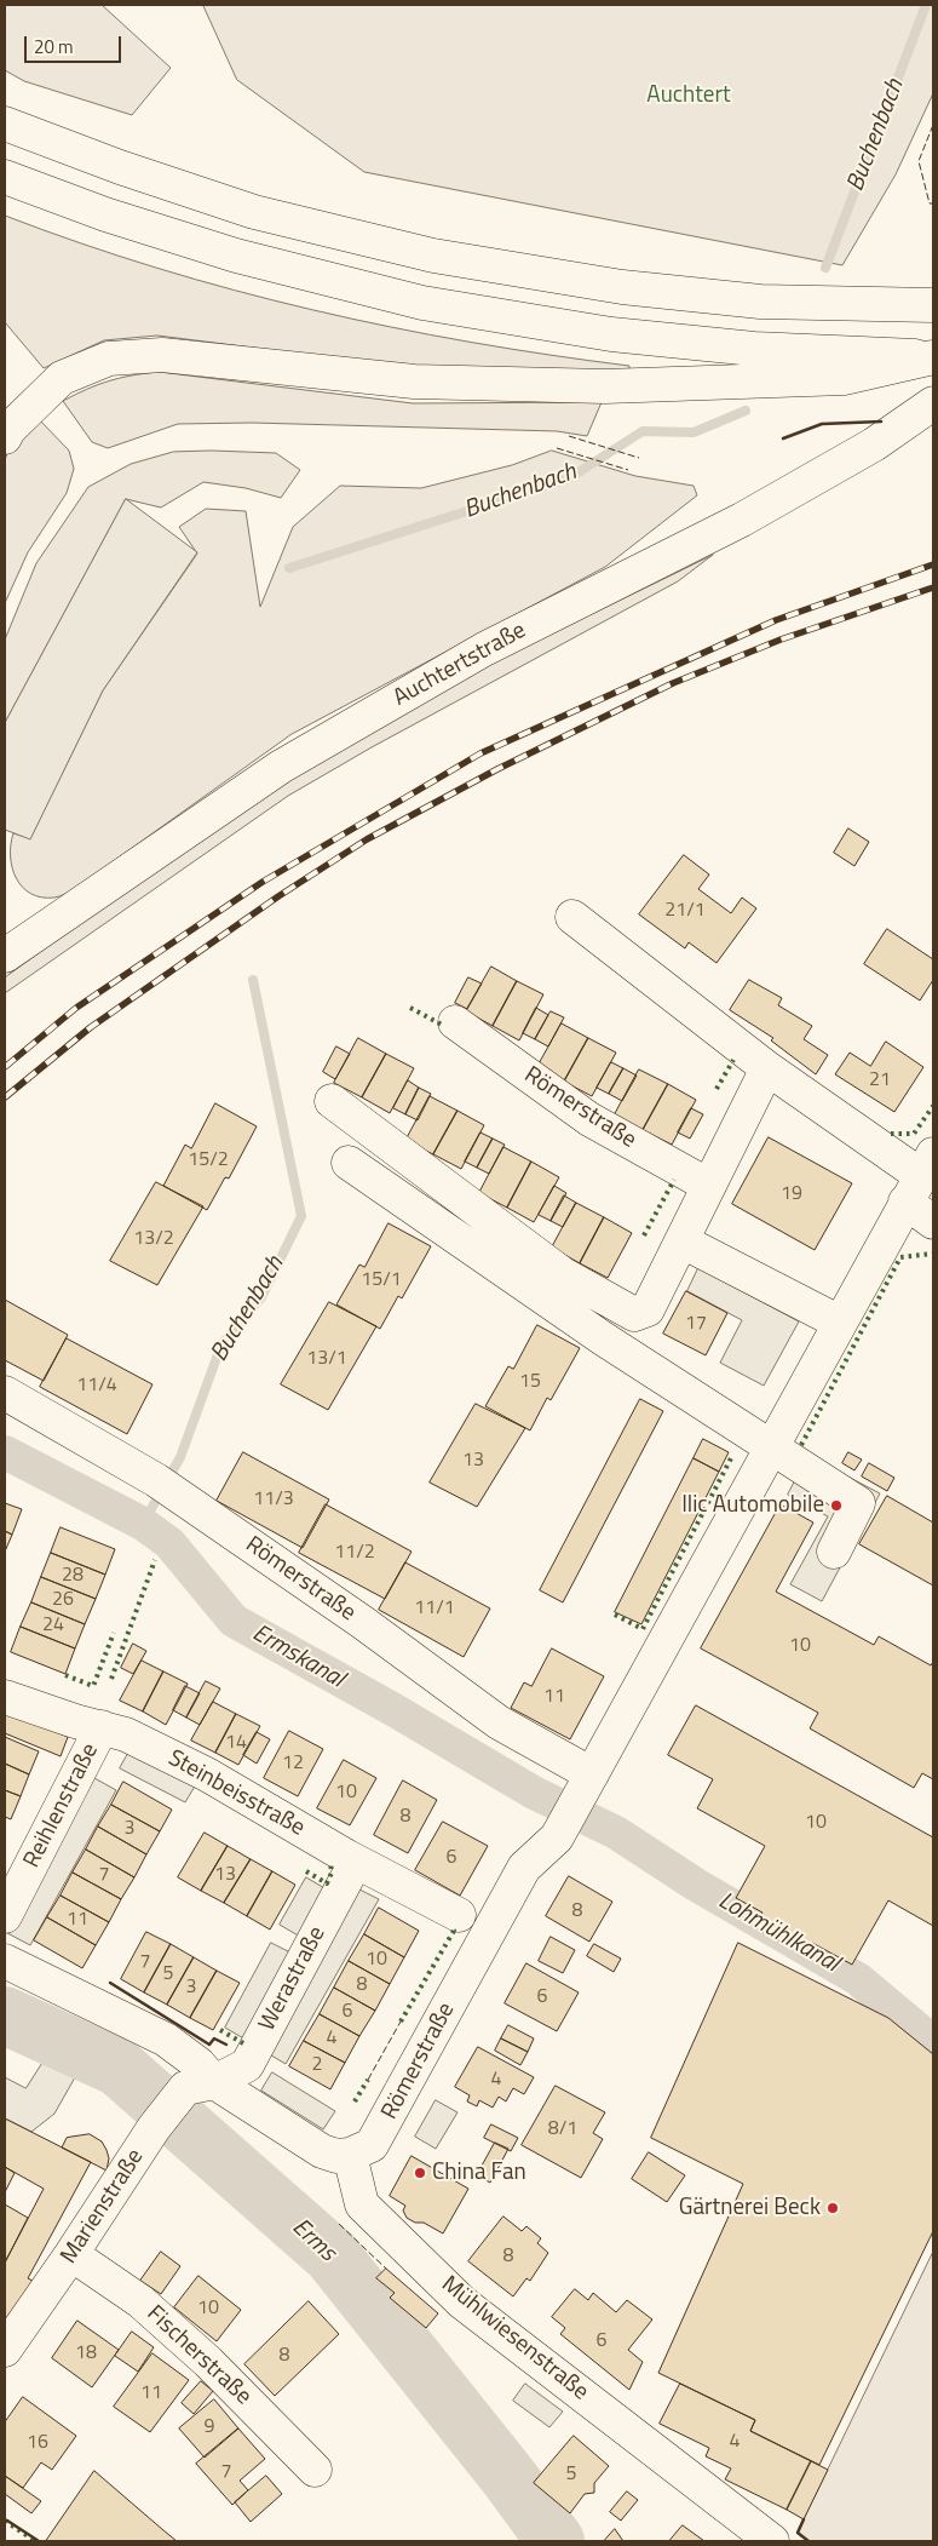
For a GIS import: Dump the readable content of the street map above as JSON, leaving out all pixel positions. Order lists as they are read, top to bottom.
{
  "streets": {
    "main road": [
      "Auchtertstraße",
      "Römerstraße",
      "Steinbeisstraße",
      "Reihlenstraße",
      "Werastraße",
      "Marienstraße",
      "Mühlwiesenstraße",
      "Fischerstraße"
    ]
  },
  "crossings": [
    ["Römerstraße", "Mühlwiesenstraße"],
    ["Steinbeisstraße", "Reihlenstraße"],
    ["Steinbeisstraße", "Werastraße"],
    ["Werastraße", "Marienstraße"],
    ["Marienstraße", "Fischerstraße"]
  ],
  "water": [
    "Buchenbach",
    "Ermskanal",
    "Lohmühlkanal",
    "Erms"
  ],
  "parks": ["Auchtert"],
  "places": ["Ilic Automobile", "China Fan", "Gärtnerei Beck"],
  "house_numbers": [
    "21/1",
    "21",
    "15/2",
    "19",
    "13/2",
    "15/1",
    "17",
    "13/1",
    "15",
    "11/4",
    "13",
    "11/3",
    "11/2",
    "28",
    "26",
    "11/1",
    "24",
    "10",
    "11",
    "14",
    "12",
    "10",
    "8",
    "10",
    "3",
    "6",
    "7",
    "13",
    "8",
    "11",
    "10",
    "7",
    "5",
    "8",
    "3",
    "6",
    "6",
    "4",
    "2",
    "4",
    "8/1",
    "8",
    "10",
    "6",
    "18",
    "8",
    "11",
    "9",
    "4",
    "16",
    "7",
    "5"
  ],
  "scale_bar": "20 m"
}
